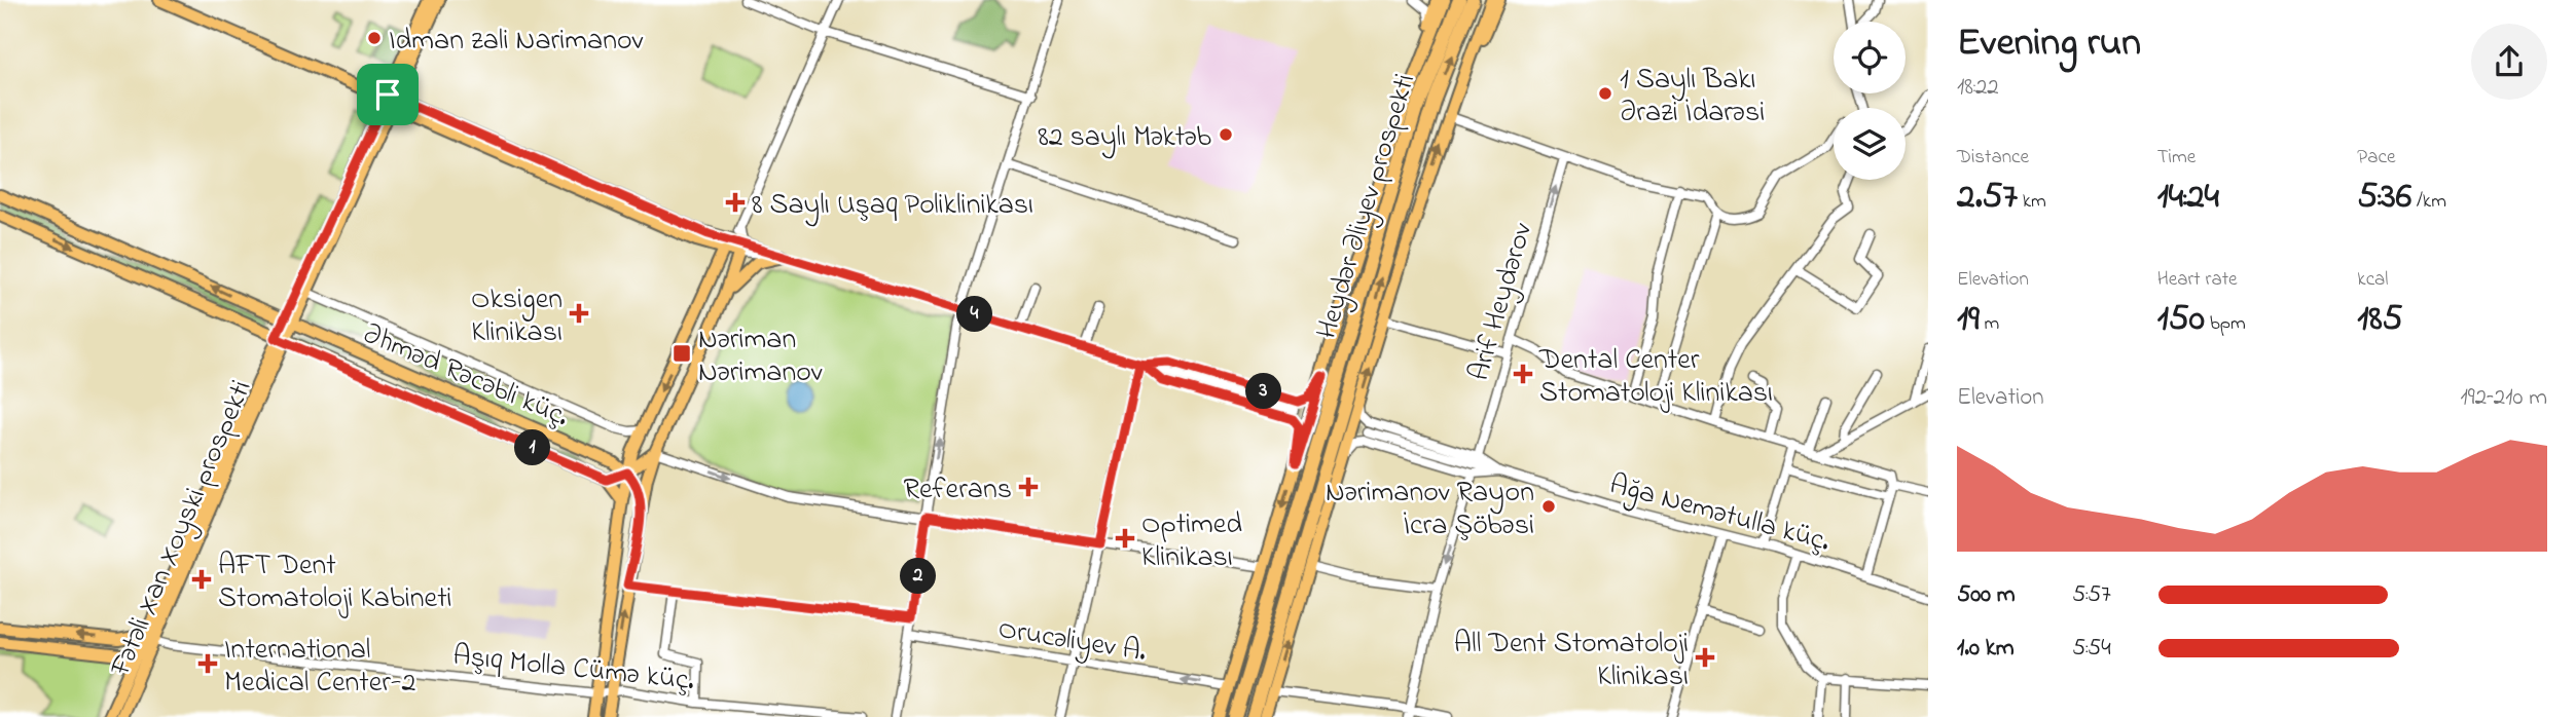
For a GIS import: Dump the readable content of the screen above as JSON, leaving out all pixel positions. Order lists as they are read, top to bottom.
{
  "streets": {
    "highway": ["Heydər Əliyev prospekti"],
    "main road": ["Əhməd Rəcəbli küç.", "Fətəli Xan Xoyski prospekti"],
    "street": [
      "Arif Heydərov",
      "Ağa Nemətulla küç.",
      "Orucəliyev A.",
      "Aşıq Molla Cümə küç."
    ]
  },
  "crossings": [
    ["Arif Heydərov", "Ağa Nemətulla küç."],
    ["Əhməd Rəcəbli küç.", "Fətəli Xan Xoyski prospekti"],
    ["Fətəli Xan Xoyski prospekti", "Aşıq Molla Cümə küç."]
  ],
  "one_way": ["Arif Heydərov", "Orucəliyev A."],
  "places": {
    "other": [
      "Idman zali Narimanov",
      "1 Saylı Bakı Ərazi İdarəsi",
      "82 saylı Məktəb",
      "Nərimanov Rayon İcra Şöbəsi"
    ],
    "health": [
      "8 Saylı Uşaq Poliklinikası",
      "Oksigen Klinikası",
      "Dental Center Stomatoloji Klinikası",
      "Referans",
      "Optimed Klinikası",
      "AFT Dent Stomatoloji Kabineti",
      "All Dent Stomatoloji Klinikası",
      "International Medical Center-2"
    ],
    "transit": ["Nəriman Nərimanov"]
  },
  "page": {
    "heading": ["Evening run", "18:22"],
    "stats": [
      ["Distance", "2.57 km"],
      ["Time", "14:24"],
      ["Pace", "5:36 /km"],
      ["Elevation", "19 m"],
      ["Heart rate", "150 bpm"],
      ["kcal", "185"]
    ],
    "pins": [
      "4",
      "3",
      "1",
      "2"
    ],
    "chart": ["Elevation", "192–210 m"],
    "list": [
      {
        "name": "500 m",
        "note": "5:57"
      },
      {
        "name": "1.0 km",
        "note": "5:54"
      }
    ]
  }
}
